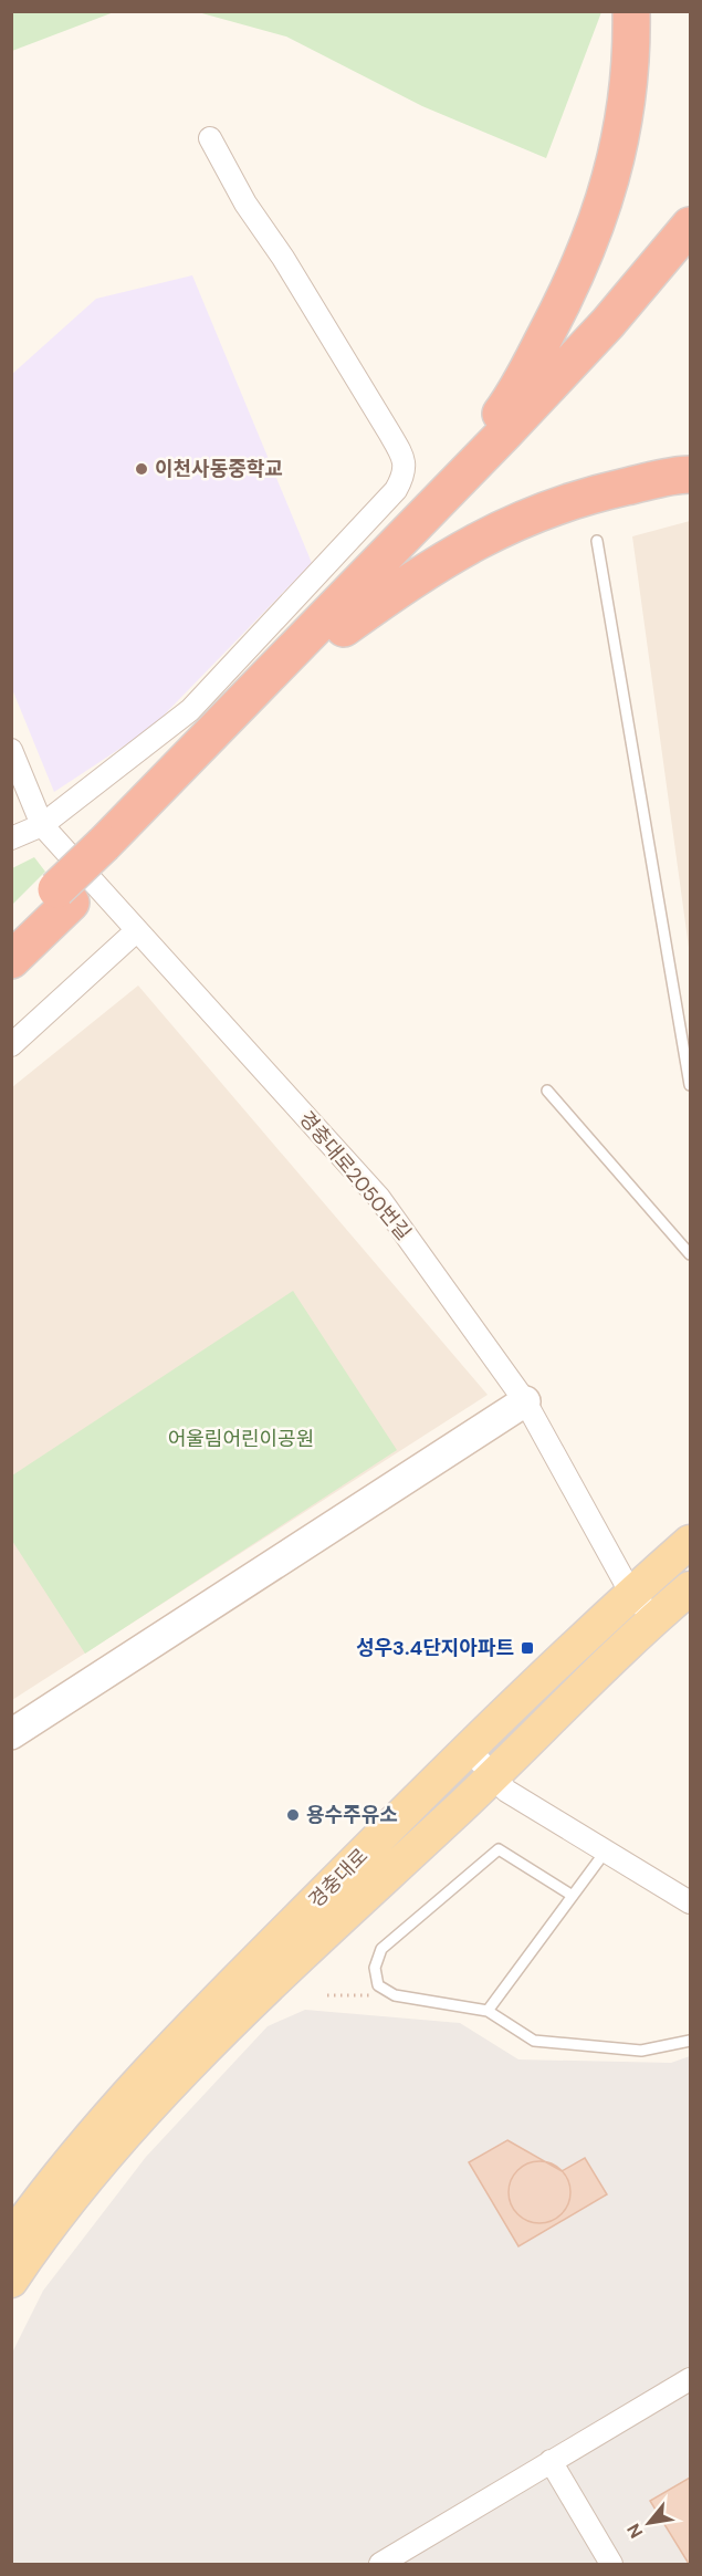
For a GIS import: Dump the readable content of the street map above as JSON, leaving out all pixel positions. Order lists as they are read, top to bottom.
{
  "streets": {
    "main road": ["경충대로"],
    "street": ["경충대로2050번길"]
  },
  "crossings": [
    ["경충대로2050번길", "경충대로"]
  ],
  "parks": ["어울림어린이공원"],
  "places": {
    "other": ["이천사동중학교", "용수주유소"],
    "transit": ["성우3.4단지아파트"]
  },
  "north": "bottom left"
}
